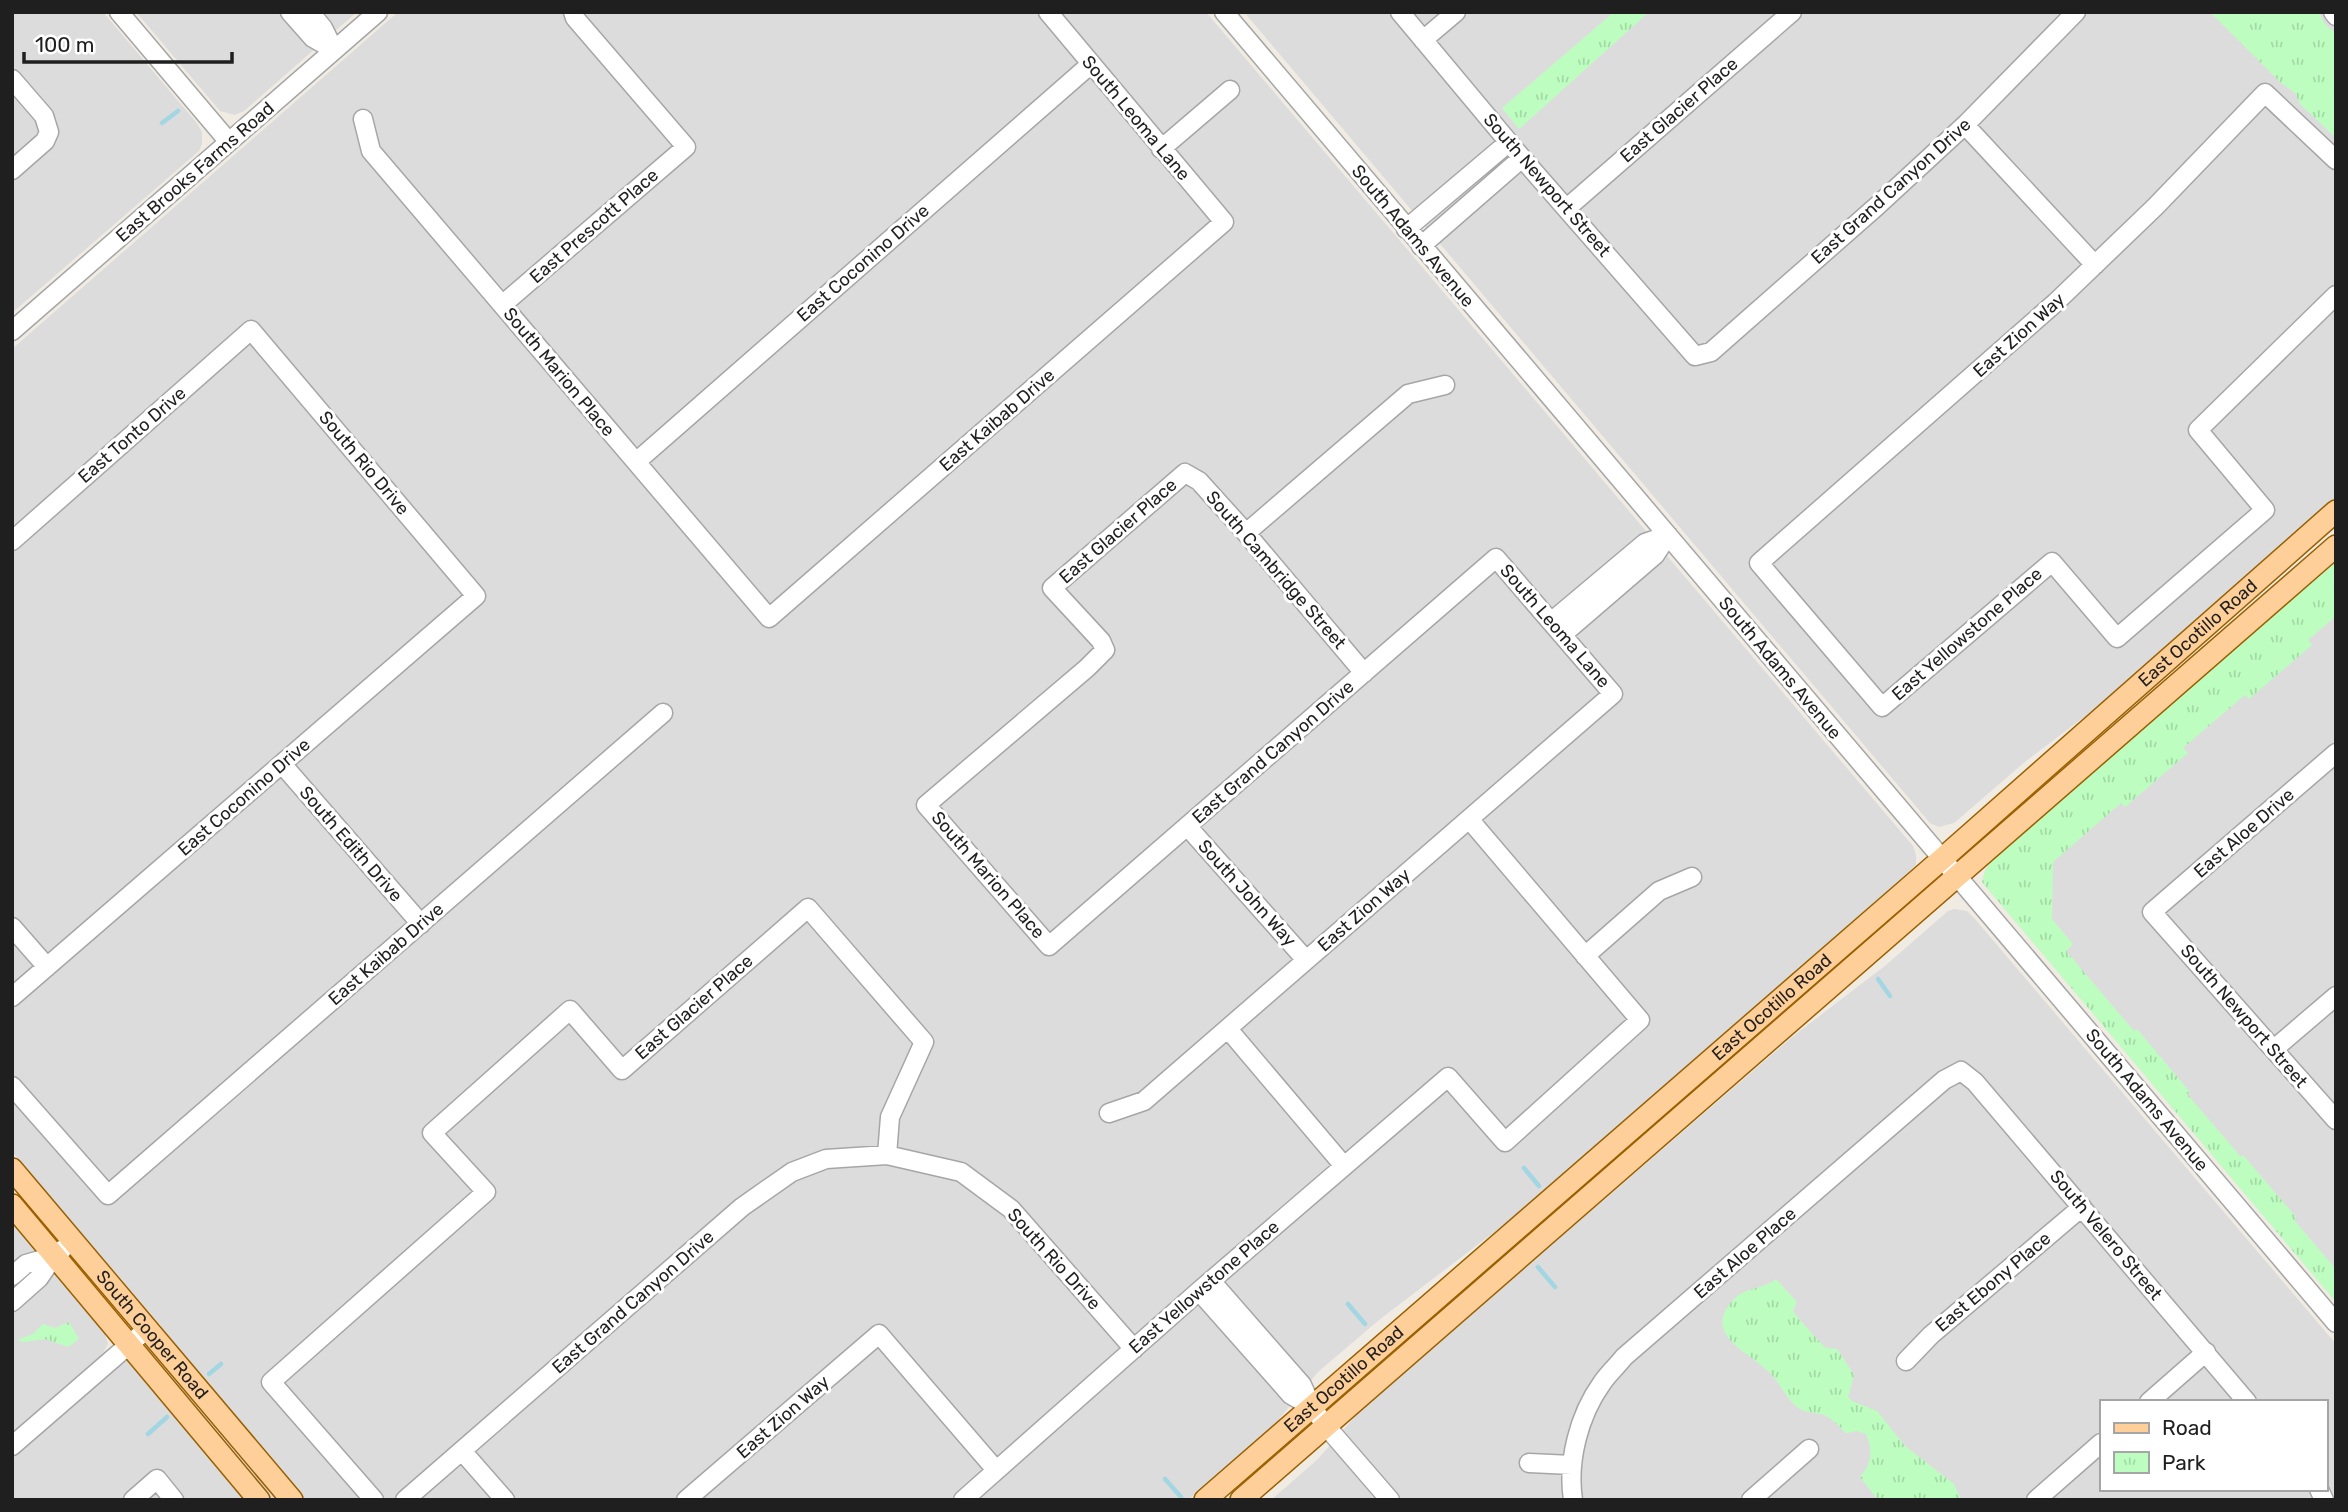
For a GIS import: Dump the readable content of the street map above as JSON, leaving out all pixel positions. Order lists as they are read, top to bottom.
{
  "streets": {
    "main road": ["East Ocotillo Road", "South Cooper Road"],
    "street": [
      "East Glacier Place",
      "South Leoma Lane",
      "East Brooks Farms Road",
      "South Newport Street",
      "East Grand Canyon Drive",
      "East Prescott Place",
      "South Adams Avenue",
      "East Coconino Drive",
      "East Zion Way",
      "South Marion Place",
      "East Kaibab Drive",
      "East Tonto Drive",
      "South Rio Drive",
      "South Cambridge Street",
      "East Yellowstone Place",
      "East Aloe Drive",
      "South Edith Drive",
      "South John Way",
      "South Velero Street",
      "East Aloe Place",
      "East Ebony Place"
    ]
  },
  "crossings": [
    ["East Glacier Place", "South Newport Street"],
    ["East Glacier Place", "East Grand Canyon Drive"],
    ["East Glacier Place", "South Marion Place"],
    ["East Glacier Place", "South Rio Drive"],
    ["East Glacier Place", "South Cambridge Street"],
    ["South Leoma Lane", "East Grand Canyon Drive"],
    ["South Leoma Lane", "East Coconino Drive"],
    ["South Leoma Lane", "East Zion Way"],
    ["South Leoma Lane", "East Kaibab Drive"],
    ["South Newport Street", "East Grand Canyon Drive"],
    ["South Newport Street", "East Aloe Drive"],
    ["East Grand Canyon Drive", "South Marion Place"],
    ["East Grand Canyon Drive", "South Rio Drive"],
    ["East Grand Canyon Drive", "South Cambridge Street"],
    ["East Grand Canyon Drive", "South John Way"],
    ["East Prescott Place", "South Marion Place"],
    ["South Adams Avenue", "East Ocotillo Road"],
    ["East Coconino Drive", "South Marion Place"],
    ["East Coconino Drive", "South Rio Drive"],
    ["East Coconino Drive", "South Edith Drive"],
    ["East Zion Way", "East Yellowstone Place"],
    ["East Zion Way", "South John Way"],
    ["South Marion Place", "East Kaibab Drive"],
    ["East Kaibab Drive", "South Edith Drive"],
    ["East Tonto Drive", "South Rio Drive"],
    ["South Rio Drive", "East Yellowstone Place"],
    ["South Velero Street", "East Aloe Place"],
    ["South Velero Street", "East Ebony Place"]
  ],
  "legend": ["Road", "Park"],
  "scale_bar": "100 m"
}
